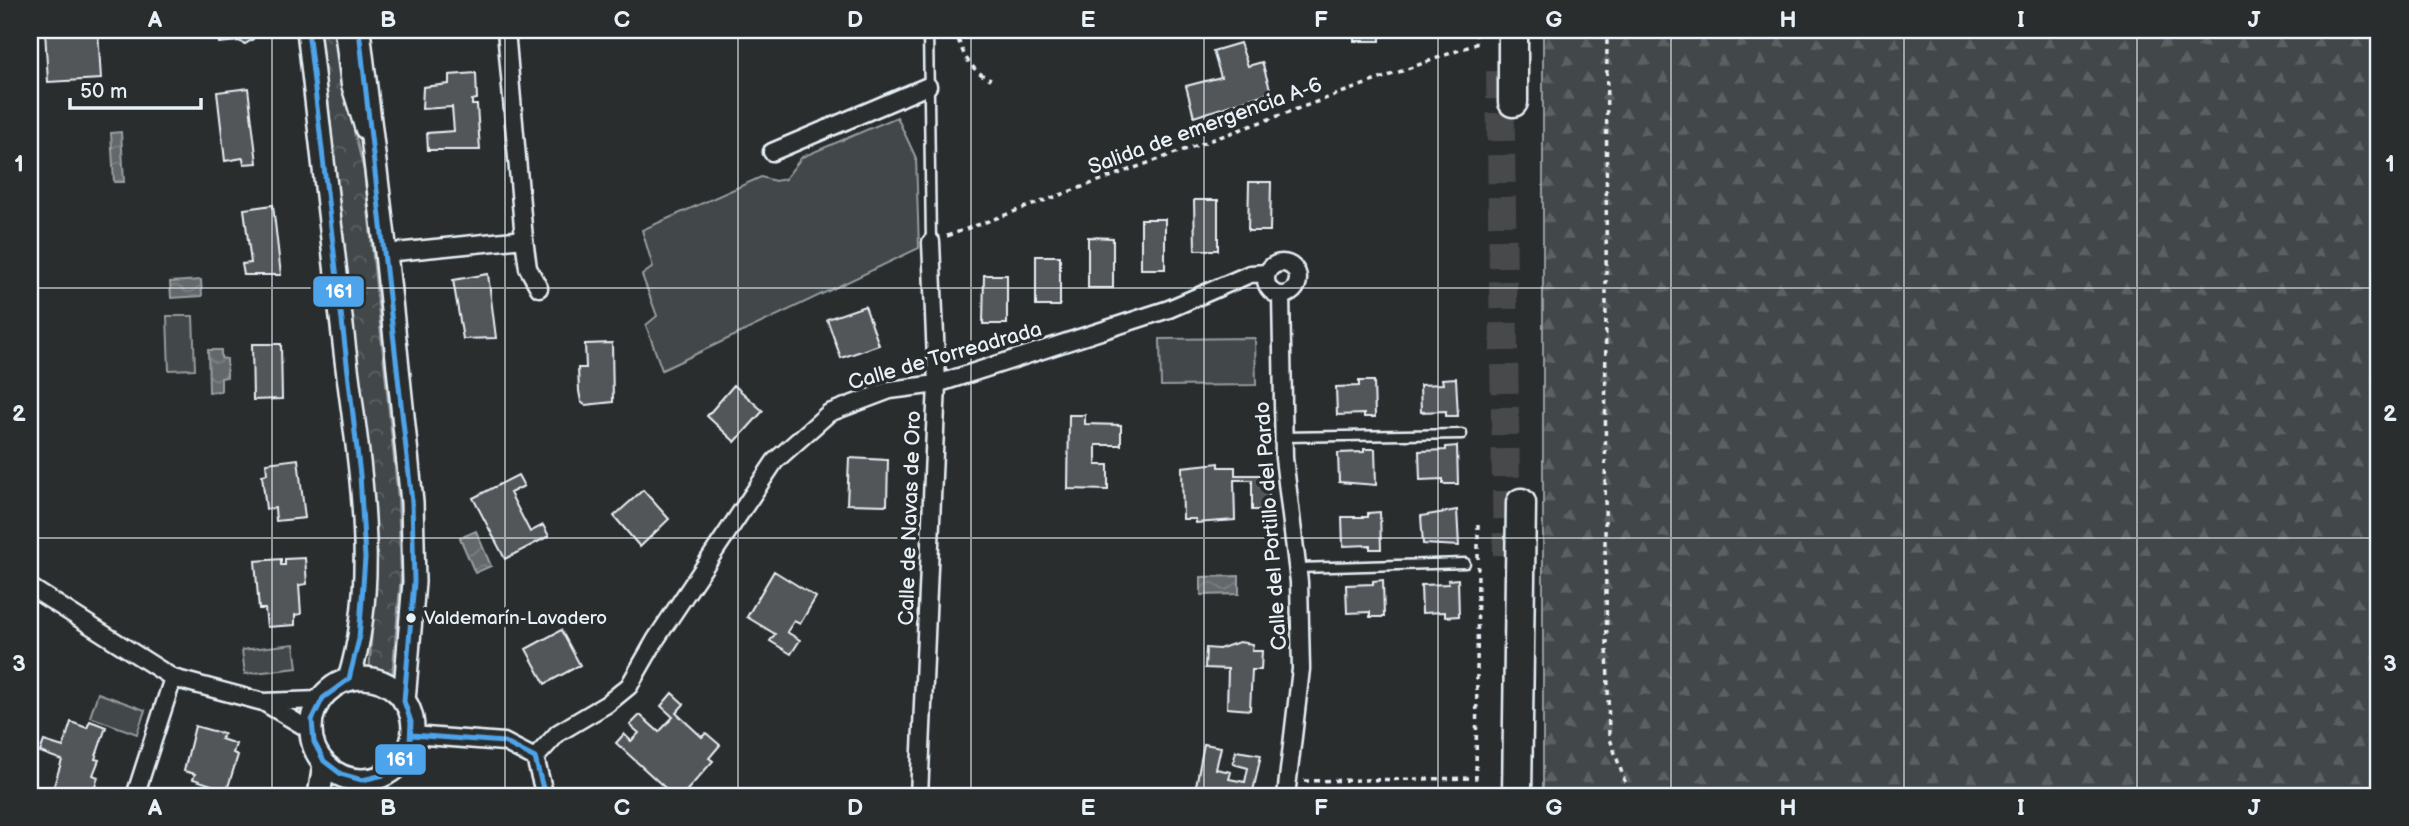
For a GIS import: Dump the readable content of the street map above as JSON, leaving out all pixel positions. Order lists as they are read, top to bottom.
{
  "streets": {
    "street": ["Calle de Torreadrada", "Calle de Navas de Oro", "Calle del Portillo del Pardo"],
    "path": ["Salida de emergencia A-6"]
  },
  "crossings": [
    ["Salida de emergencia A-6", "Calle de Navas de Oro"],
    ["Calle de Torreadrada", "Calle de Navas de Oro"],
    ["Calle de Torreadrada", "Calle del Portillo del Pardo"]
  ],
  "places": ["Valdemarín-Lavadero"],
  "lines": ["transit line 161"],
  "scale_bar": "50 m",
  "grid": {
    "columns": [
      "A",
      "B",
      "C",
      "D",
      "E",
      "F",
      "G",
      "H",
      "I",
      "J"
    ],
    "rows": ["1", "2", "3"]
  }
}
